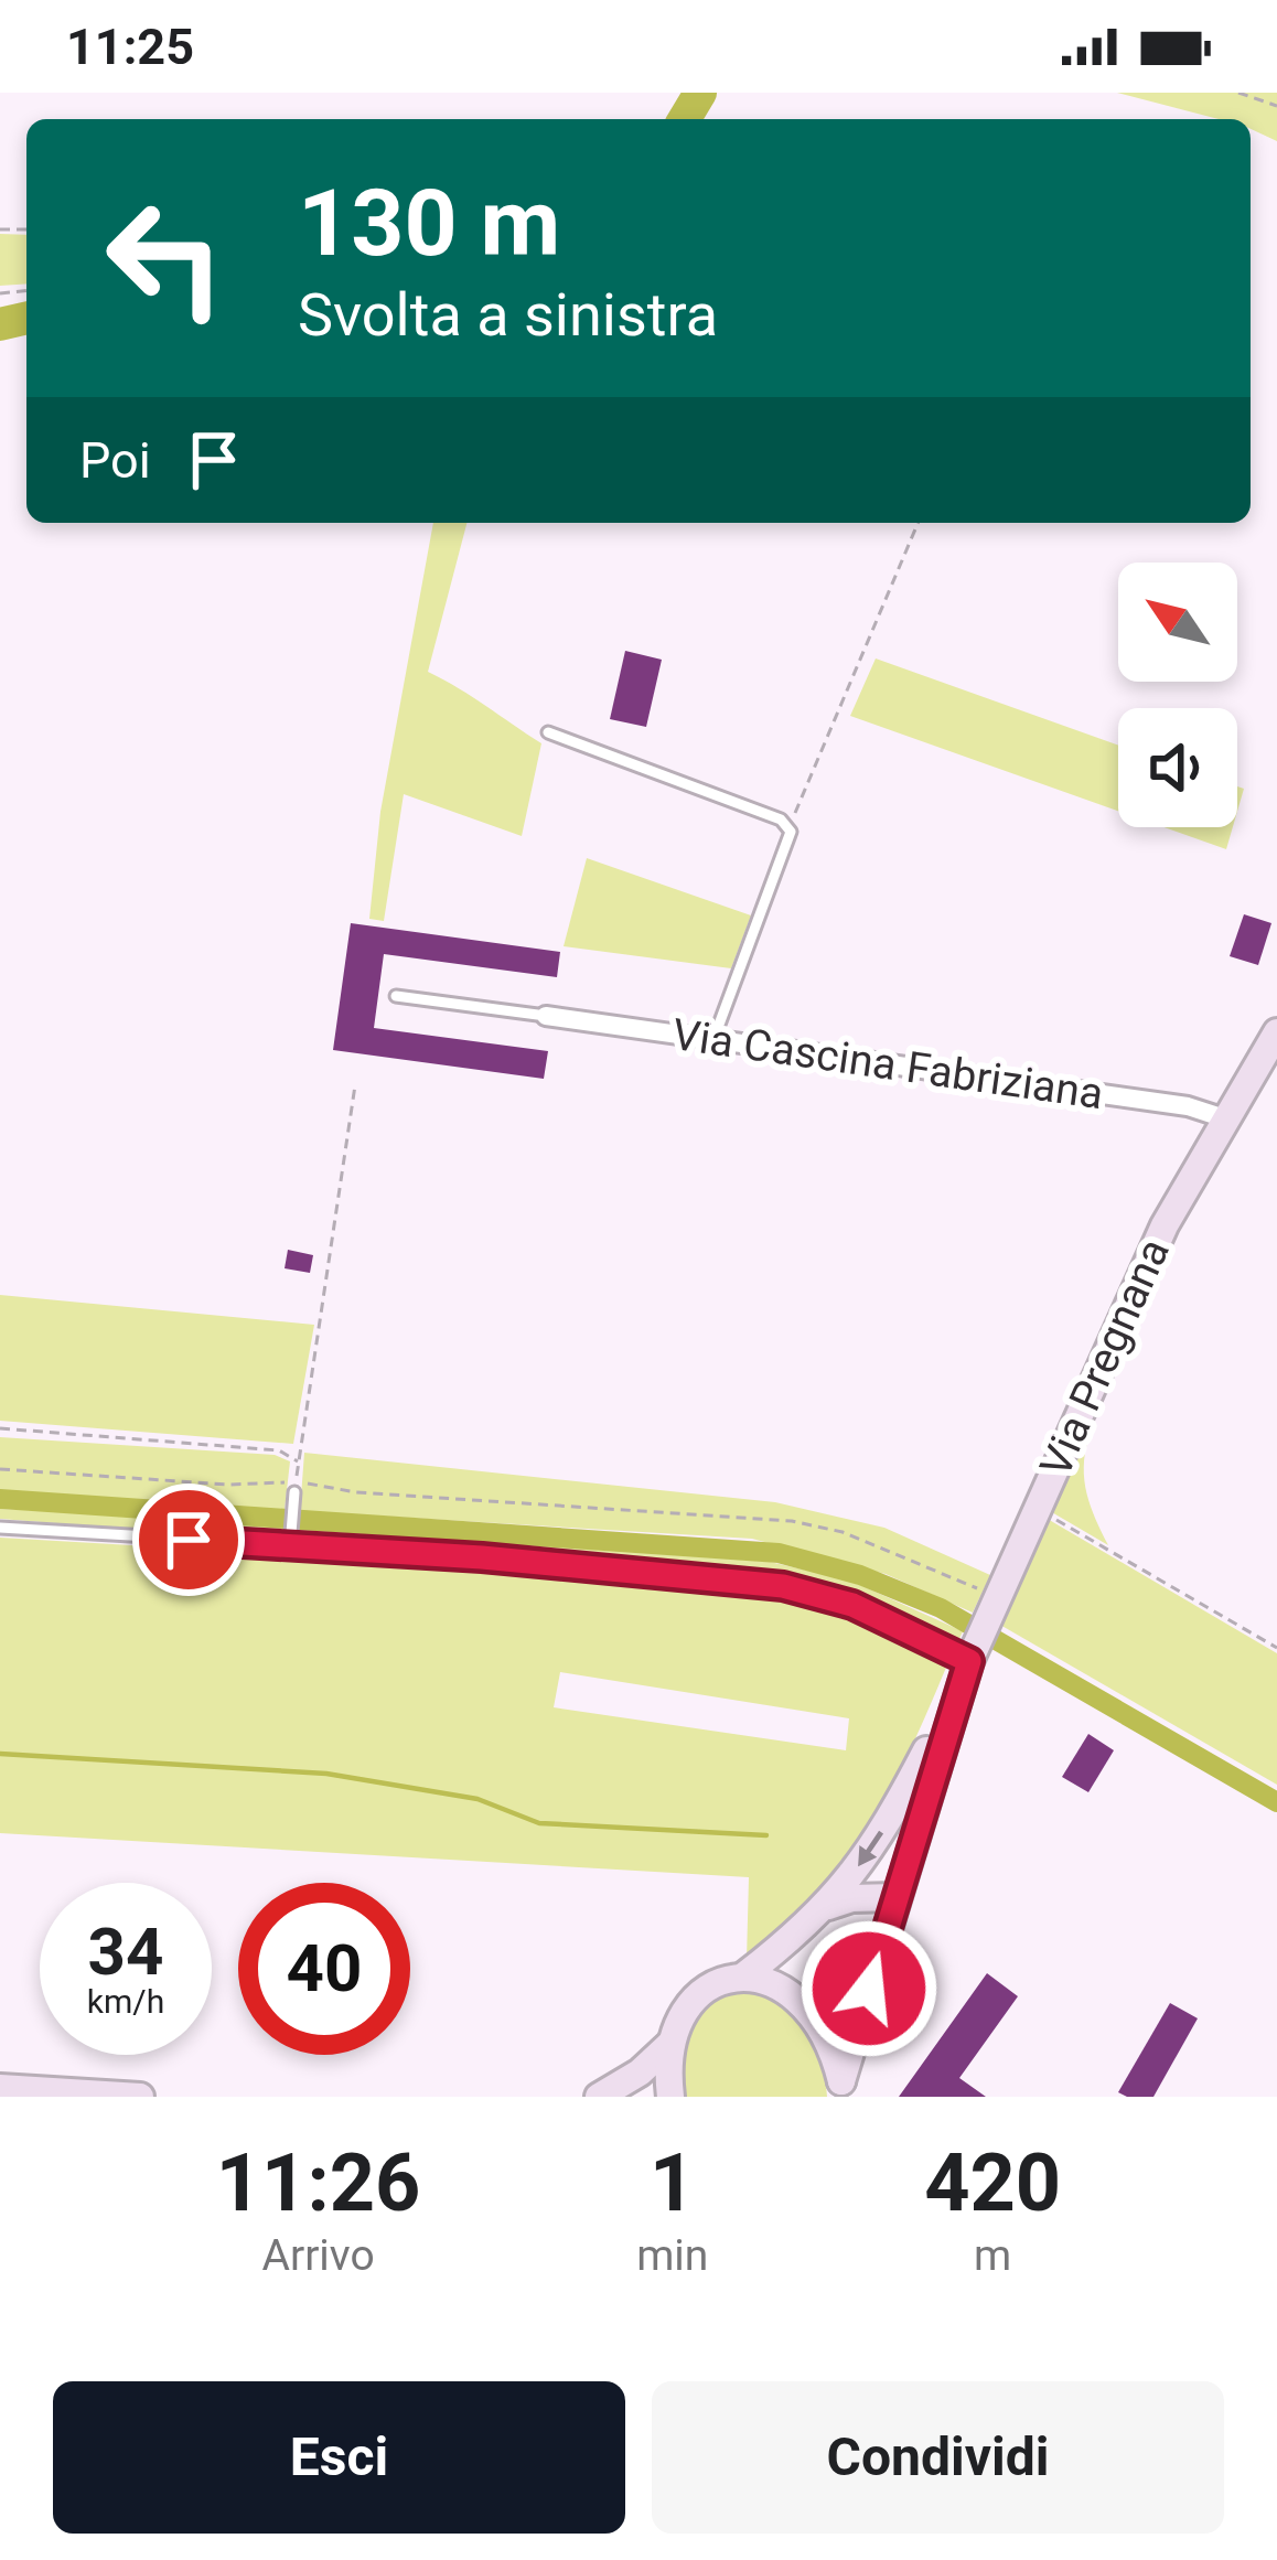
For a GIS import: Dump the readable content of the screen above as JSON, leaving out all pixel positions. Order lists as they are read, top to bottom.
{
  "streets": {
    "street": ["Via Cascina Fabriziana", "Via Pregnana"]
  },
  "crossings": [
    ["Via Cascina Fabriziana", "Via Pregnana"]
  ],
  "north": "top left",
  "page": {
    "status": "11:25",
    "turn": ["130 m", "Svolta a sinistra"],
    "then": "Poi",
    "speed": "34 km/h",
    "limit": "40",
    "eta": [
      "11:26",
      "Arrivo",
      "1",
      "min",
      "420",
      "m"
    ],
    "buttons": ["Esci", "Condividi"]
  }
}
